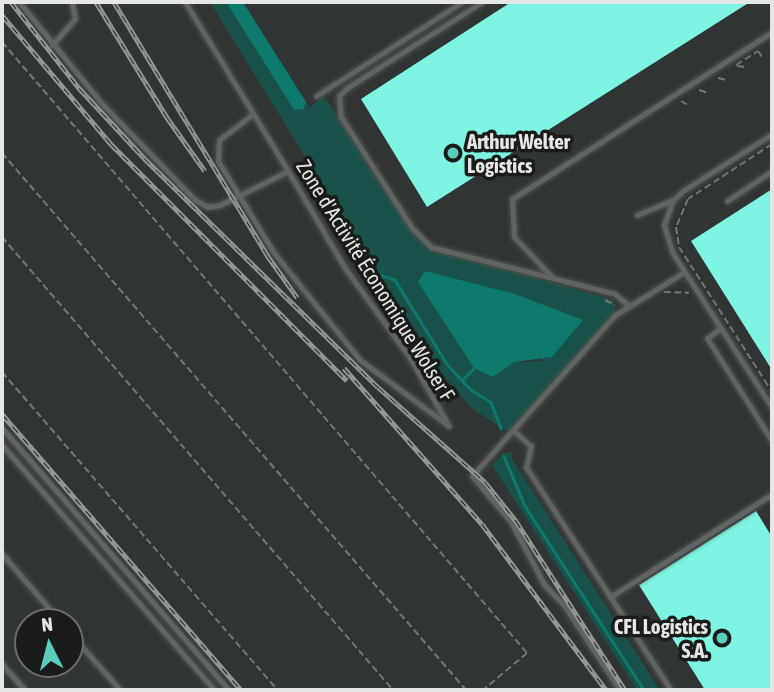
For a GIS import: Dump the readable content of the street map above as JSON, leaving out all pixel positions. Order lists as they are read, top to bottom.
{
  "streets": {
    "lane": ["Zone d'Activité Économique Wolser F"]
  },
  "places": ["Arthur Welter Logistics", "CFL Logistics S.A."],
  "north": "top"
}
